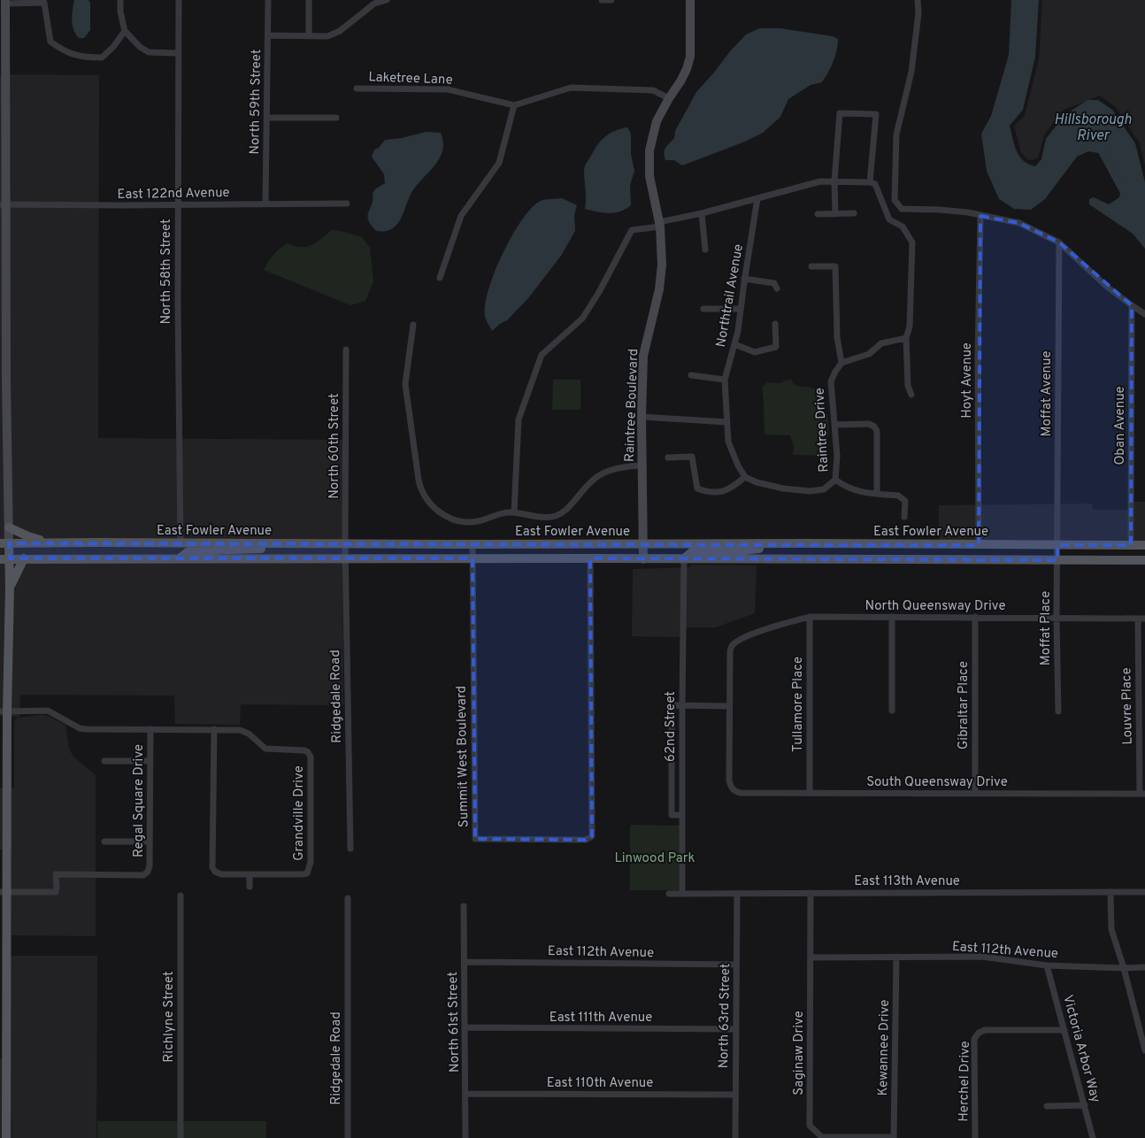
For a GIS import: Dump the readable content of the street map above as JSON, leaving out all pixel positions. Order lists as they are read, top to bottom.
{
  "streets": {
    "main road": ["East Fowler Avenue"],
    "street": [
      "Laketree Lane",
      "North 59th Street",
      "East 122nd Avenue",
      "North 58th Street",
      "Northtrail Avenue",
      "Hoyt Avenue",
      "Moffat Avenue",
      "Raintree Boulevard",
      "Oban Avenue",
      "Raintree Drive",
      "North 60th Street",
      "North Queensway Drive",
      "Moffat Place",
      "Ridgedale Road",
      "Tullamore Place",
      "Gibraltar Place",
      "Louvre Place",
      "62nd Street",
      "Summit West Boulevard",
      "South Queensway Drive",
      "Regal Square Drive",
      "Grandville Drive",
      "East 113th Avenue",
      "East 112th Avenue",
      "North 63rd Street",
      "Richlyne Street",
      "East 111th Avenue",
      "North 61st Street",
      "Kewannee Drive",
      "Victoria Arbor Way",
      "Saginaw Drive",
      "Herchel Drive",
      "East 110th Avenue"
    ]
  },
  "crossings": [
    ["North 59th Street", "East 122nd Avenue"],
    ["East 122nd Avenue", "North 58th Street"],
    ["North 58th Street", "East Fowler Avenue"],
    ["Hoyt Avenue", "East Fowler Avenue"],
    ["Moffat Avenue", "East Fowler Avenue"],
    ["Moffat Avenue", "Moffat Place"],
    ["Raintree Boulevard", "East Fowler Avenue"],
    ["Oban Avenue", "East Fowler Avenue"],
    ["North 60th Street", "East Fowler Avenue"],
    ["North 60th Street", "Ridgedale Road"],
    ["East Fowler Avenue", "Moffat Place"],
    ["East Fowler Avenue", "Ridgedale Road"],
    ["East Fowler Avenue", "62nd Street"],
    ["East Fowler Avenue", "Summit West Boulevard"],
    ["North Queensway Drive", "Moffat Place"],
    ["North Queensway Drive", "Tullamore Place"],
    ["North Queensway Drive", "Gibraltar Place"],
    ["North Queensway Drive", "Louvre Place"],
    ["North Queensway Drive", "South Queensway Drive"],
    ["Tullamore Place", "South Queensway Drive"],
    ["Gibraltar Place", "South Queensway Drive"],
    ["Louvre Place", "South Queensway Drive"],
    ["62nd Street", "East 113th Avenue"],
    ["Regal Square Drive", "Grandville Drive"],
    ["East 113th Avenue", "North 63rd Street"],
    ["East 113th Avenue", "Saginaw Drive"],
    ["East 112th Avenue", "North 63rd Street"],
    ["East 112th Avenue", "North 61st Street"],
    ["East 112th Avenue", "Kewannee Drive"],
    ["East 112th Avenue", "Victoria Arbor Way"],
    ["East 112th Avenue", "Saginaw Drive"],
    ["North 63rd Street", "East 111th Avenue"],
    ["North 63rd Street", "East 110th Avenue"],
    ["East 111th Avenue", "North 61st Street"],
    ["North 61st Street", "East 110th Avenue"],
    ["Kewannee Drive", "Saginaw Drive"],
    ["Victoria Arbor Way", "Herchel Drive"]
  ],
  "water": ["Hillsborough River"],
  "parks": ["Linwood Park"]
}
